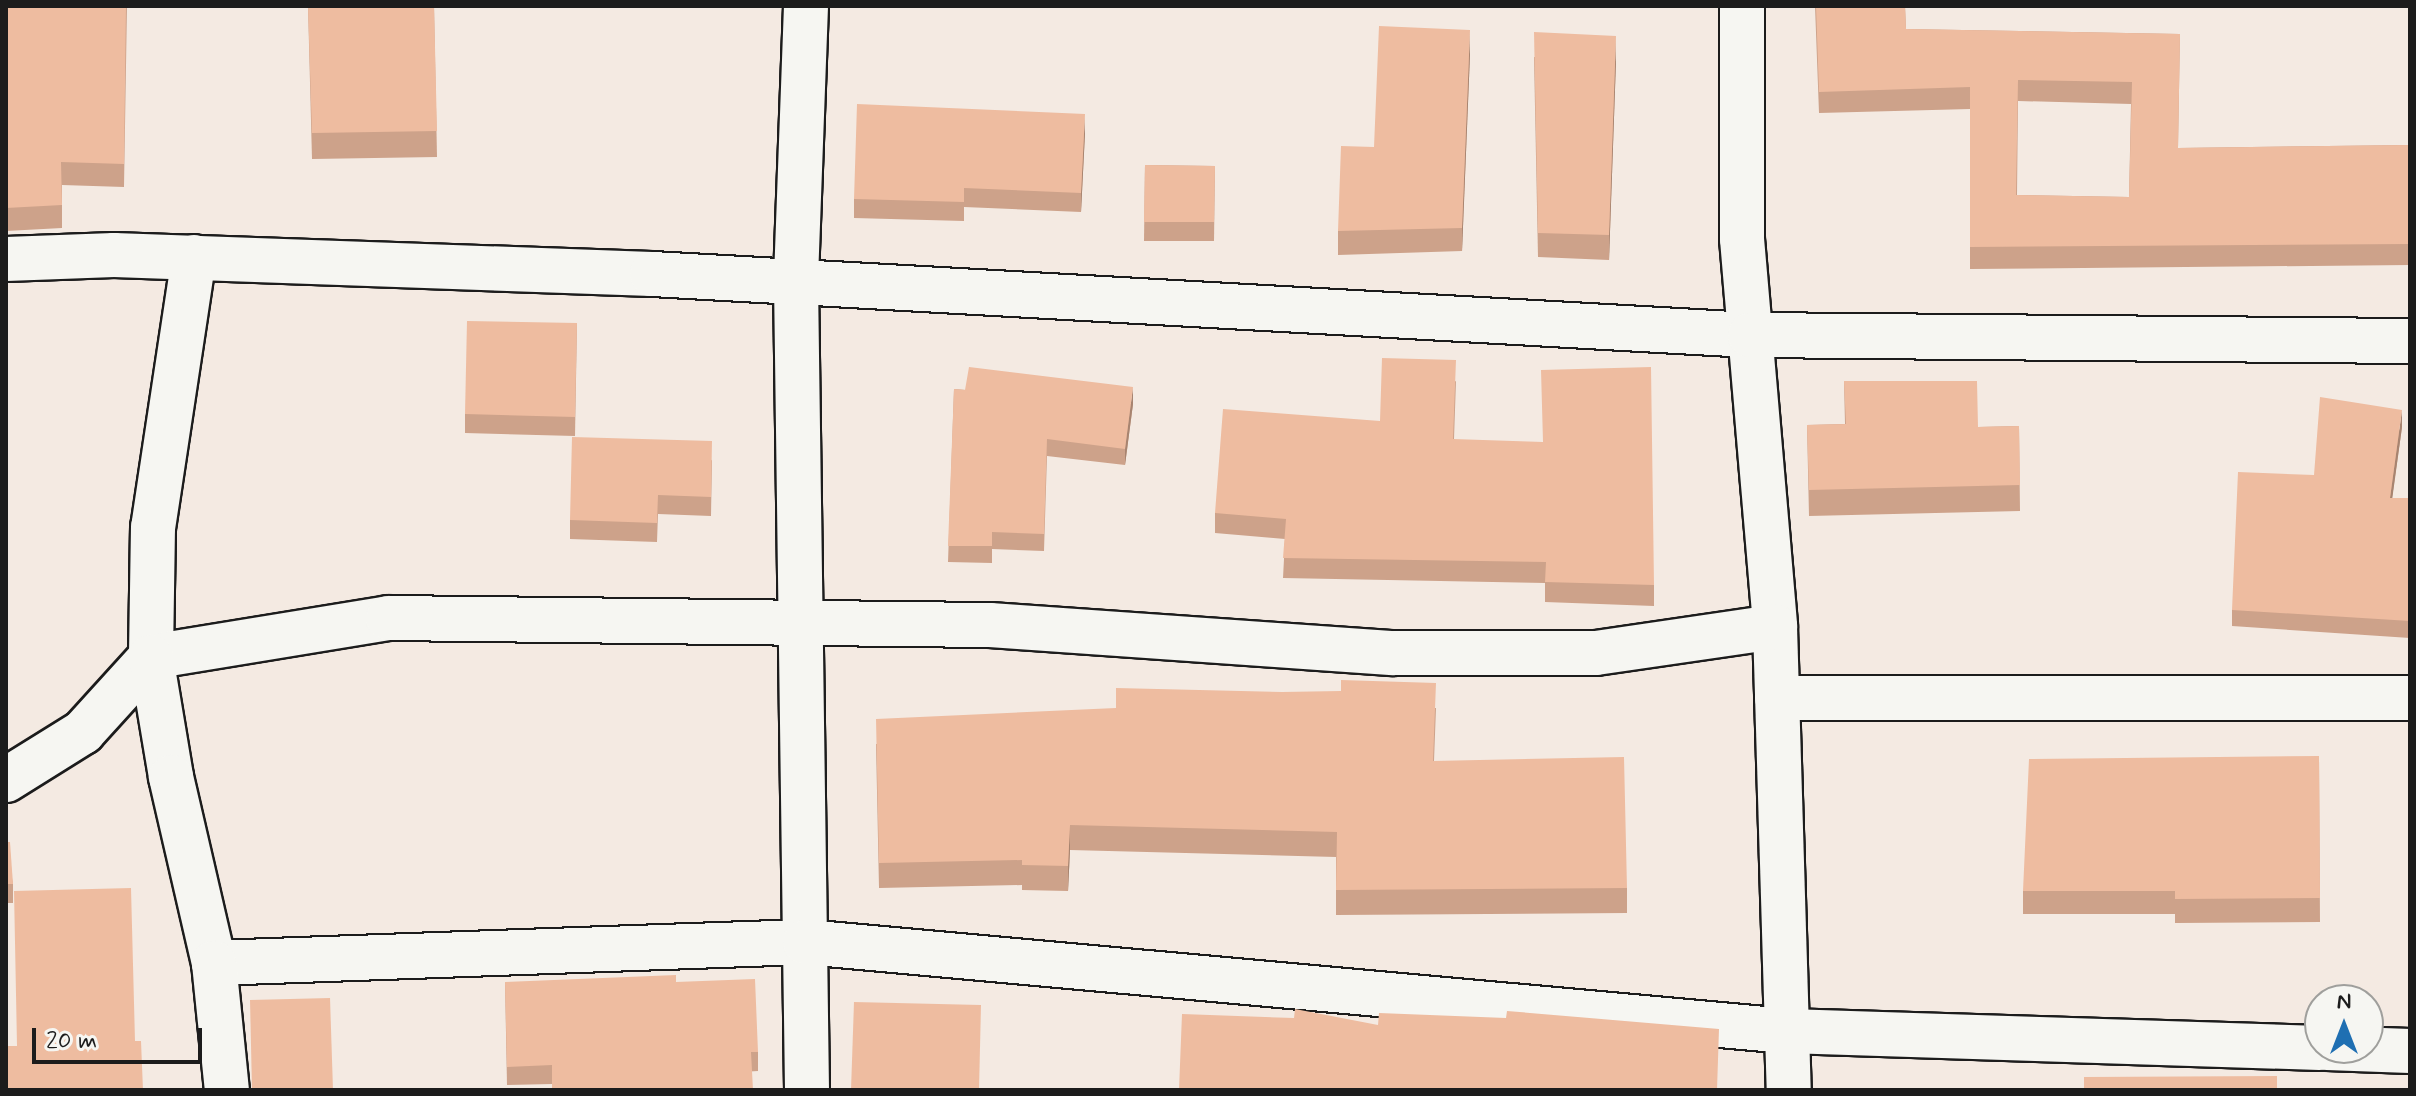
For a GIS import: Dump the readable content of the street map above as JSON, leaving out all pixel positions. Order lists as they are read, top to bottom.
{
  "scale_bar": "20 m",
  "north": "top"
}
